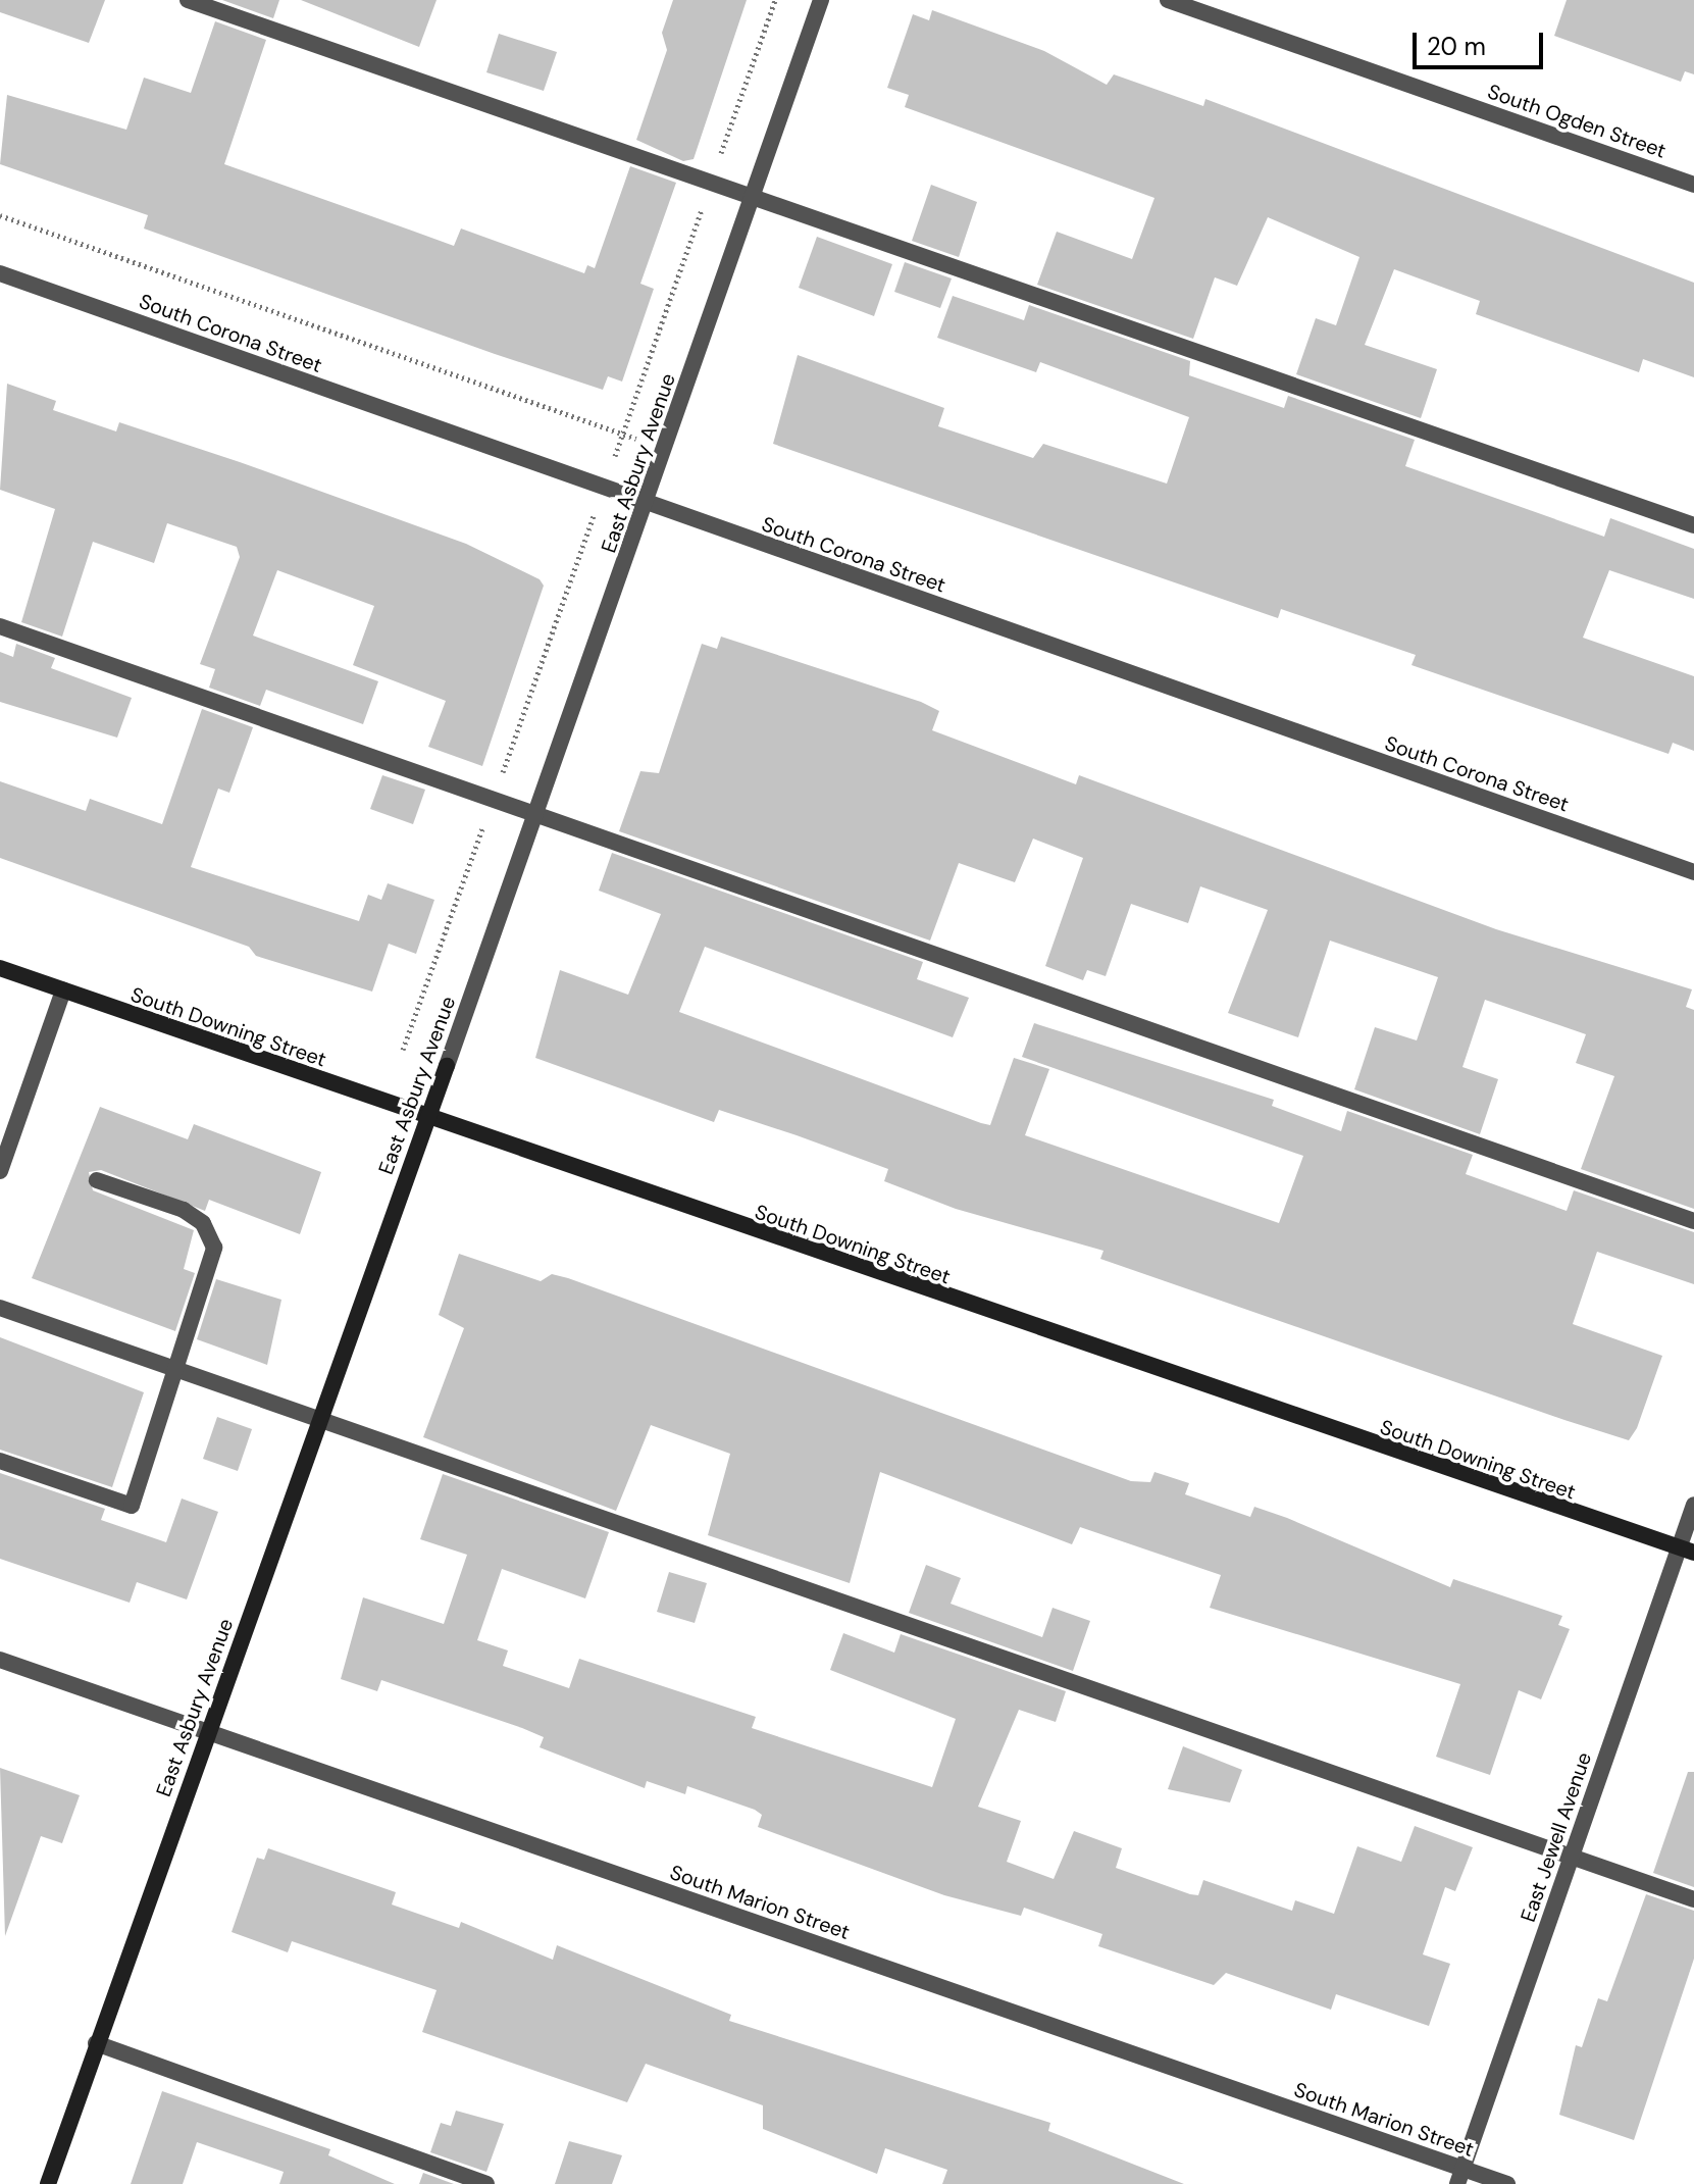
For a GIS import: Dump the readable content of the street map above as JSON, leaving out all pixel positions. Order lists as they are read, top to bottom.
{
  "streets": {
    "main road": ["East Asbury Avenue", "South Downing Street"],
    "street": [
      "South Ogden Street",
      "South Corona Street",
      "East Jewell Avenue",
      "South Marion Street"
    ]
  },
  "crossings": [
    ["South Corona Street", "East Asbury Avenue"],
    ["East Asbury Avenue", "South Downing Street"],
    ["East Asbury Avenue", "South Marion Street"],
    ["South Downing Street", "East Jewell Avenue"],
    ["East Jewell Avenue", "South Marion Street"]
  ],
  "scale_bar": "20 m"
}
